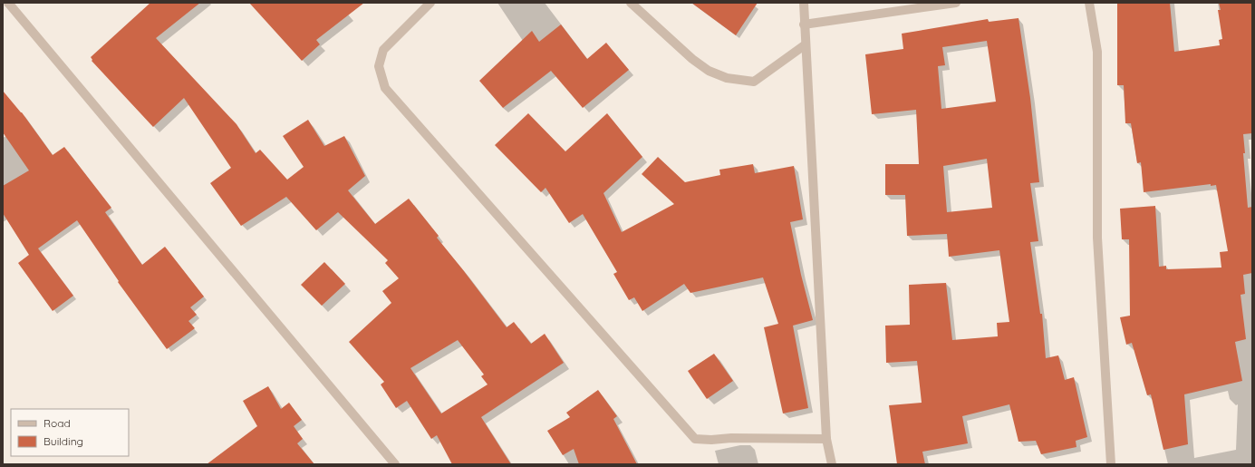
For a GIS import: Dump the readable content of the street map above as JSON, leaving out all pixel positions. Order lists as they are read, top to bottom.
{
  "legend": ["Road", "Building"]
}
